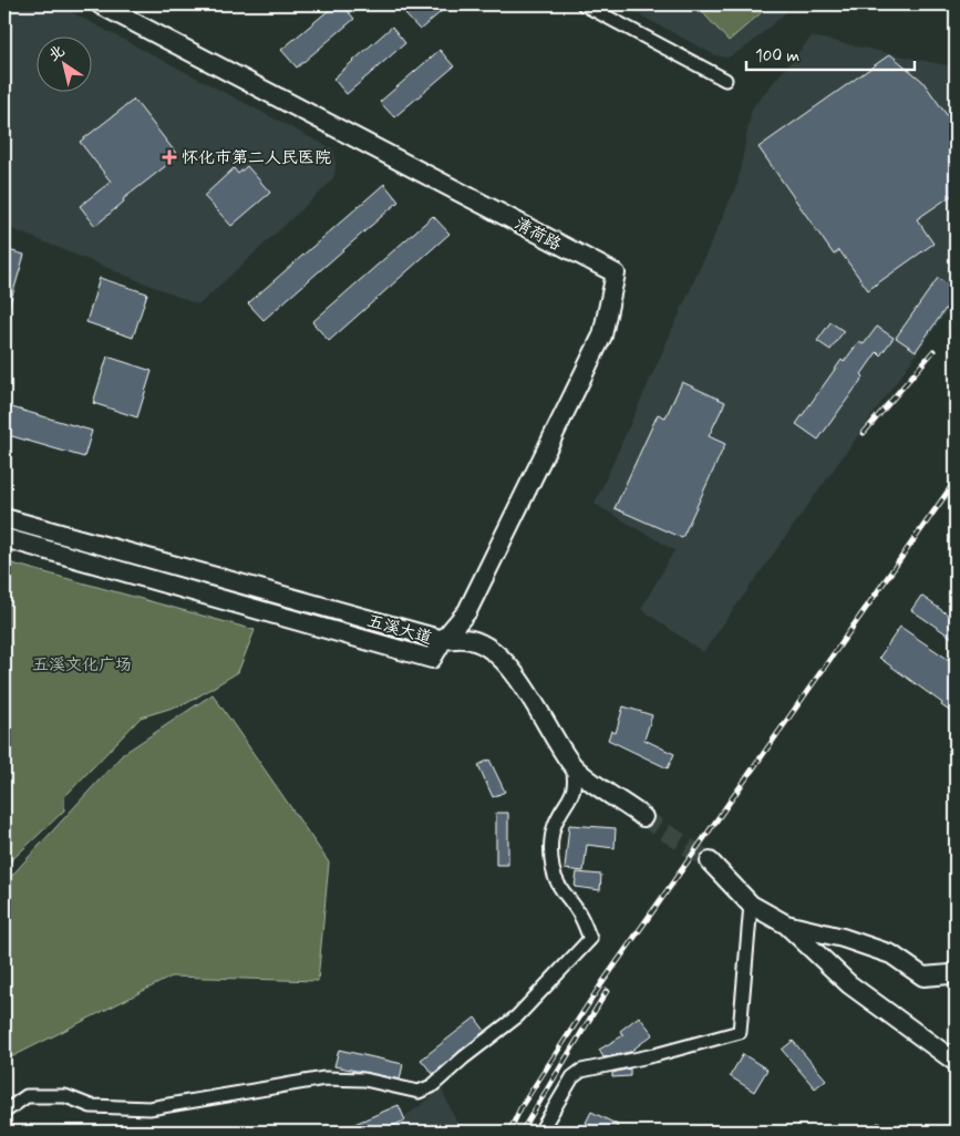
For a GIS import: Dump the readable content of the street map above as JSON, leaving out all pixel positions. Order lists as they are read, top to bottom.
{
  "streets": {
    "street": ["清荷路", "五溪大道"]
  },
  "crossings": [
    ["清荷路", "五溪大道"]
  ],
  "parks": ["五溪文化广场"],
  "places": {
    "health": ["怀化市第二人民医院"]
  },
  "scale_bar": "100 m",
  "north": "top left"
}
